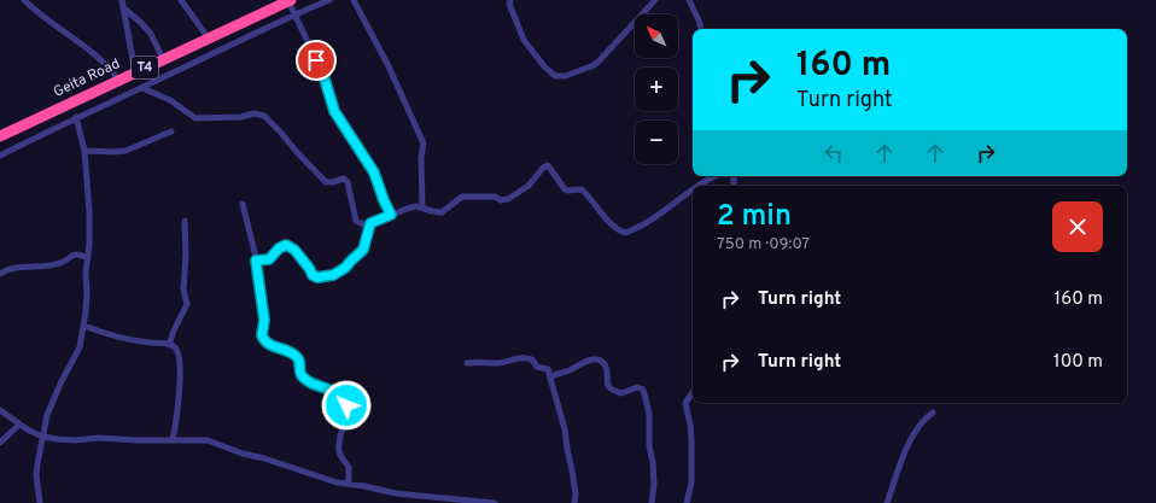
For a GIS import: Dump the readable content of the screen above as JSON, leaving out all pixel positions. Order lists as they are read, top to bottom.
{
  "streets": {
    "highway": ["T4", "Geita Road"]
  },
  "north": "top left",
  "page": {
    "map_buttons": ["+", "−"],
    "turn": ["160 m", "Turn right"],
    "heading": ["2 min", "750 m · 09:07"],
    "list": [
      {
        "name": "Turn right",
        "value": "160 m"
      },
      {
        "name": "Turn right",
        "value": "100 m"
      }
    ]
  }
}
